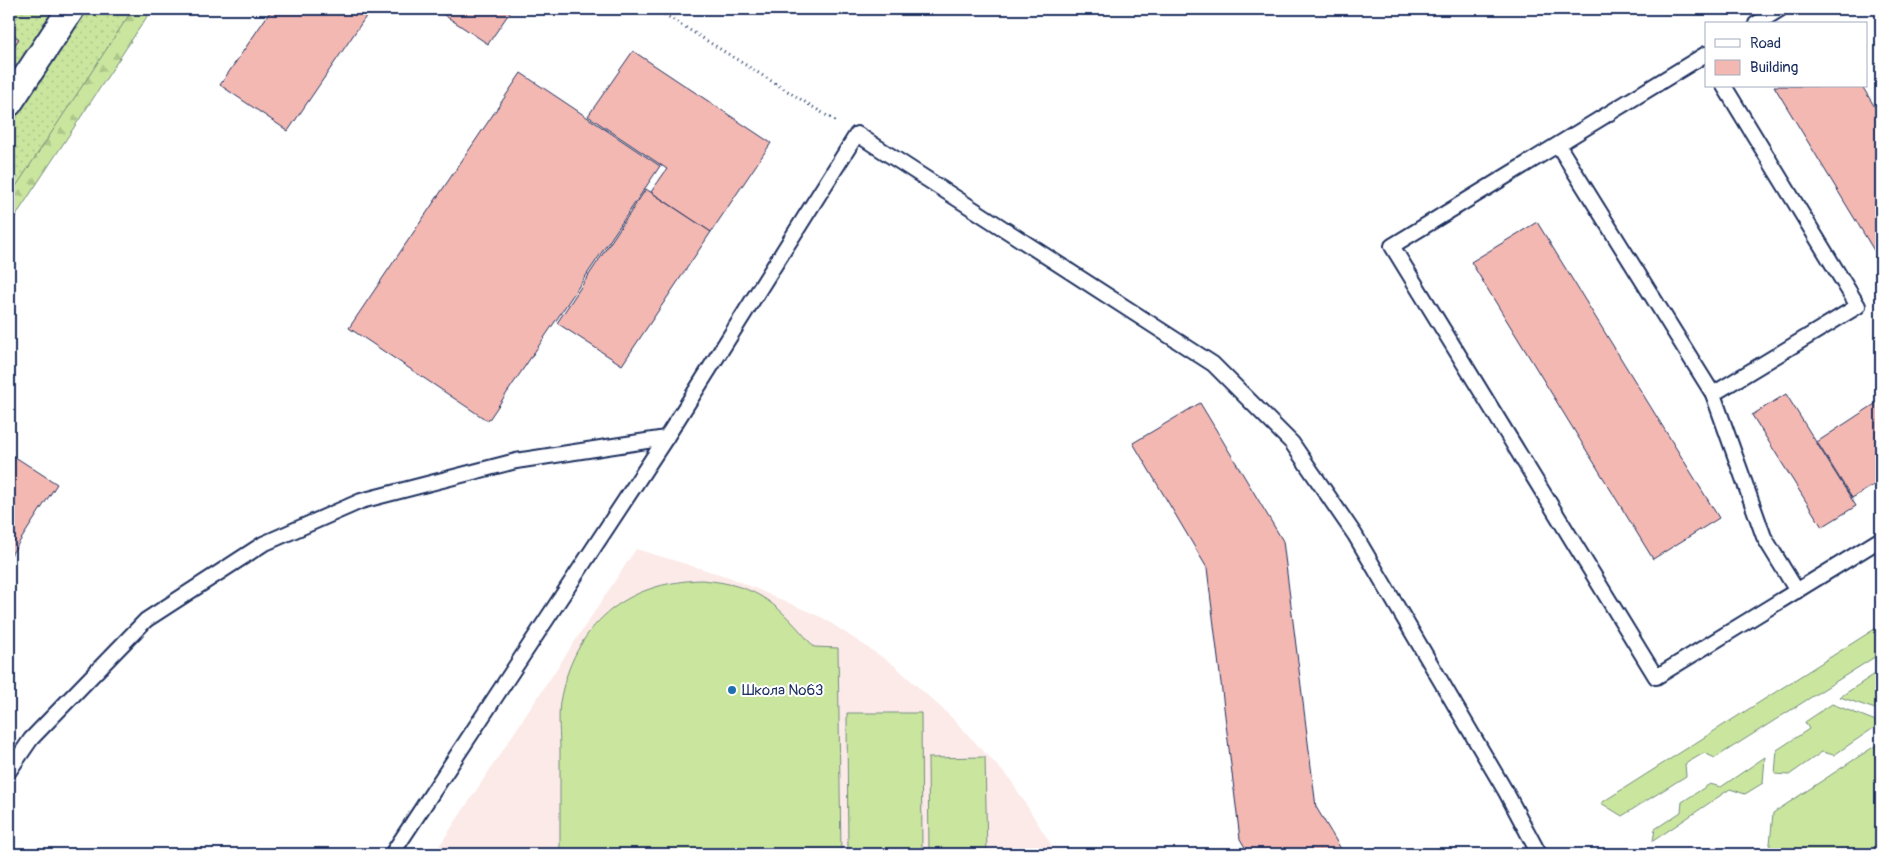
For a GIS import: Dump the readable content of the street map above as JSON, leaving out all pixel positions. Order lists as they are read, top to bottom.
{
  "places": ["Школа №63"],
  "legend": ["Road", "Building"]
}
